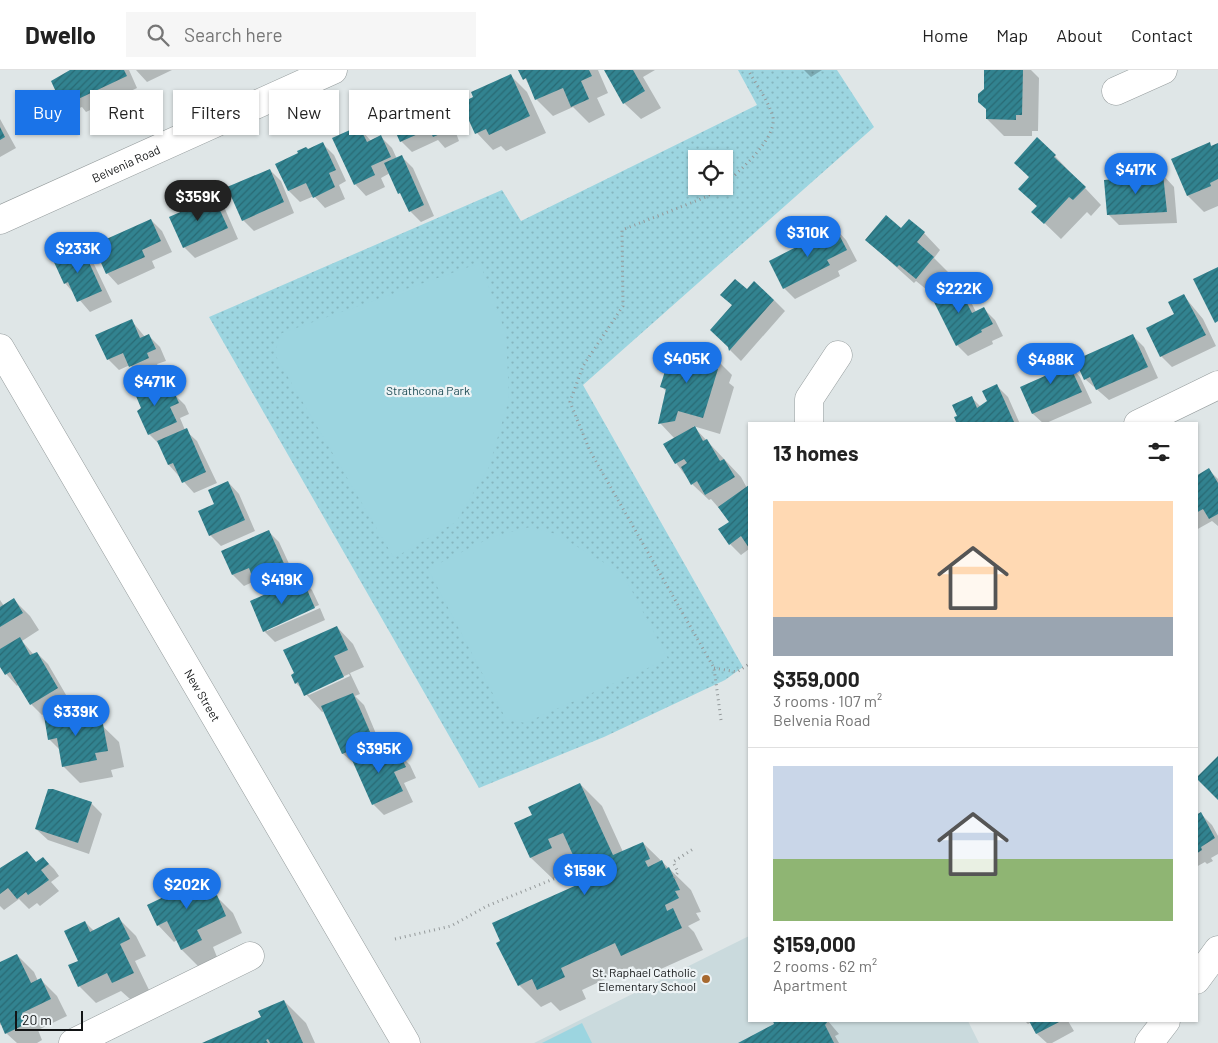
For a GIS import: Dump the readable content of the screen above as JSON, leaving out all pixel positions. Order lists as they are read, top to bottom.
{
  "streets": {
    "main road": ["Belvenia Road", "New Street"]
  },
  "parks": ["Strathcona Park"],
  "places": ["St. Raphael Catholic Elementary School"],
  "scale_bar": "20 m",
  "page": {
    "header": "Dwello",
    "search": "Search here",
    "nav": [
      "Home",
      "Map",
      "About",
      "Contact"
    ],
    "chip": [
      "Buy",
      "Rent",
      "Filters",
      "New",
      "Apartment"
    ],
    "price": [
      "$417K",
      "$359K",
      "$310K",
      "$233K",
      "$222K",
      "$405K",
      "$488K",
      "$471K",
      "$419K",
      "$339K",
      "$395K",
      "$159K",
      "$202K"
    ],
    "heading": "13 homes",
    "list": [
      {
        "name": "$359,000",
        "note": "3 rooms · 107 m² · Belvenia Road"
      },
      {
        "name": "$159,000",
        "note": "2 rooms · 62 m² · Apartment"
      }
    ],
    "scale": "20 m"
  }
}
